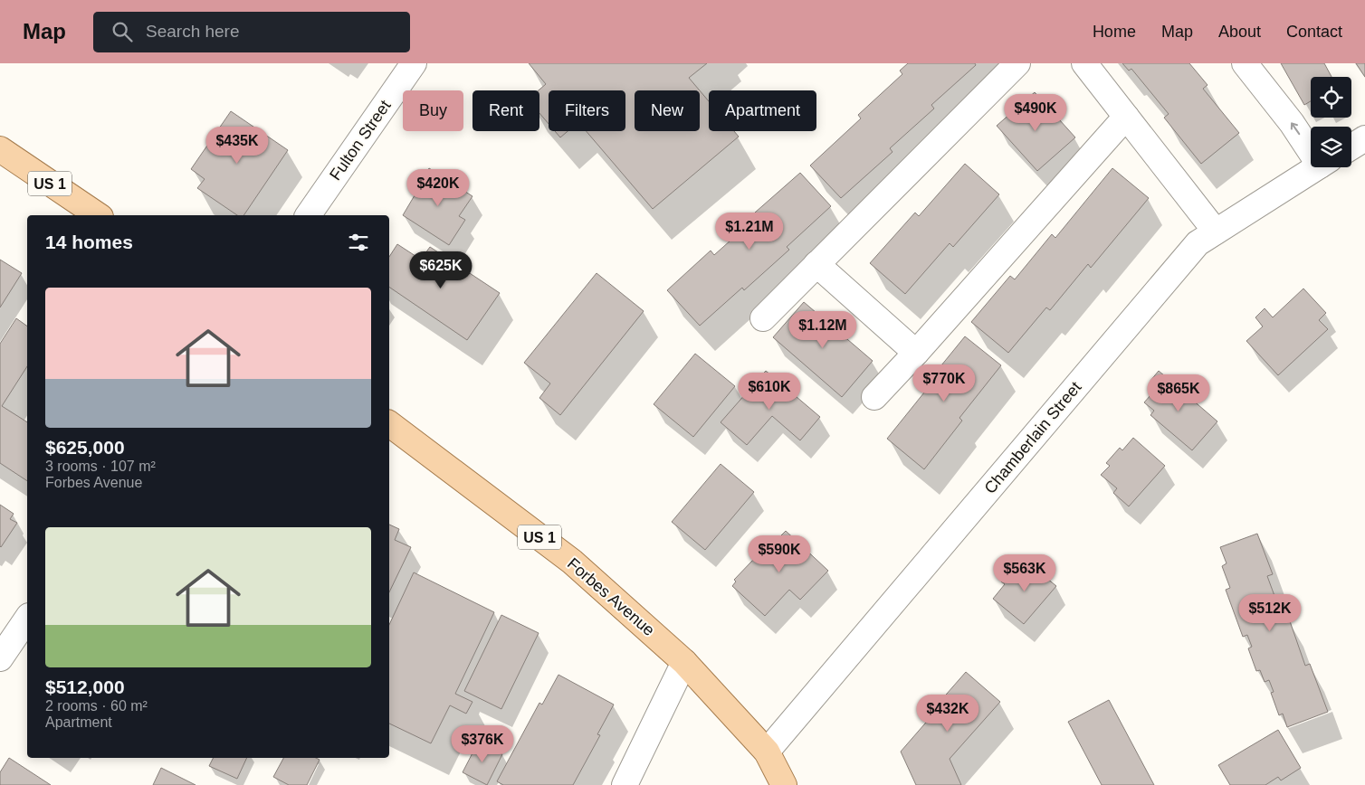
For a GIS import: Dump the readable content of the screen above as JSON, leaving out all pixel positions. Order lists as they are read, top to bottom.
{
  "streets": {
    "main road": ["US 1", "Forbes Avenue"],
    "street": ["Fulton Street", "Chamberlain Street"]
  },
  "crossings": [
    ["Chamberlain Street", "Forbes Avenue"]
  ],
  "page": {
    "header": "Map",
    "search": "Search here",
    "nav": [
      "Home",
      "Map",
      "About",
      "Contact"
    ],
    "chip": [
      "Buy",
      "Rent",
      "Filters",
      "New",
      "Apartment"
    ],
    "price": [
      "$490K",
      "$435K",
      "$420K",
      "$1.21M",
      "$625K",
      "$1.12M",
      "$770K",
      "$610K",
      "$865K",
      "$590K",
      "$563K",
      "$512K",
      "$432K",
      "$376K"
    ],
    "heading": "14 homes",
    "list": [
      {
        "name": "$625,000",
        "note": "3 rooms · 107 m² · Forbes Avenue"
      },
      {
        "name": "$512,000",
        "note": "2 rooms · 60 m² · Apartment"
      }
    ]
  }
}
